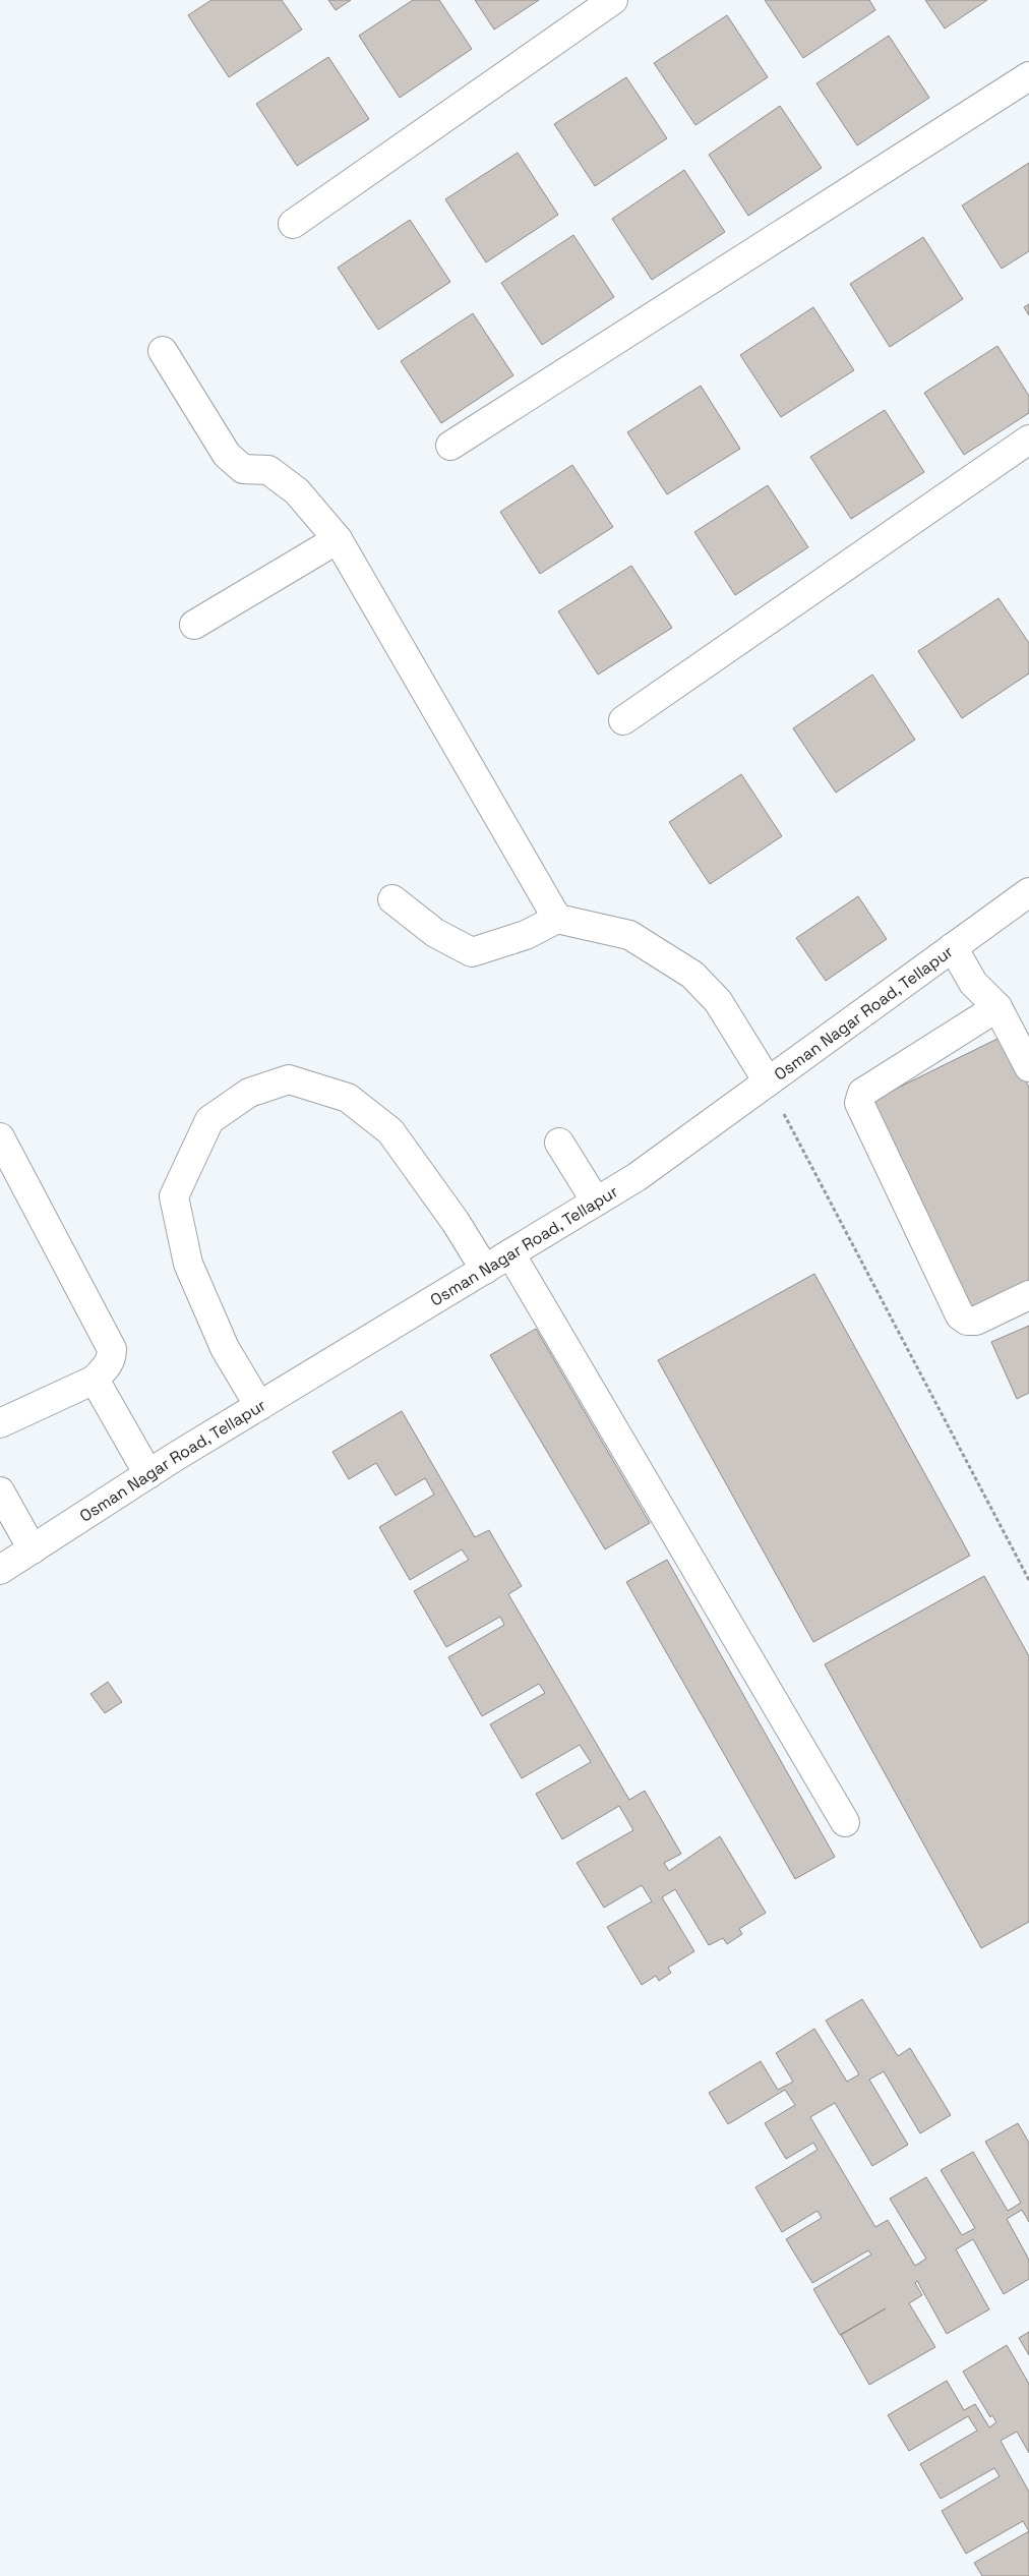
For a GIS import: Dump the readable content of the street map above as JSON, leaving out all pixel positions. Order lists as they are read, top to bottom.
{
  "streets": {
    "street": ["Osman Nagar Road, Tellapur"]
  }
}
